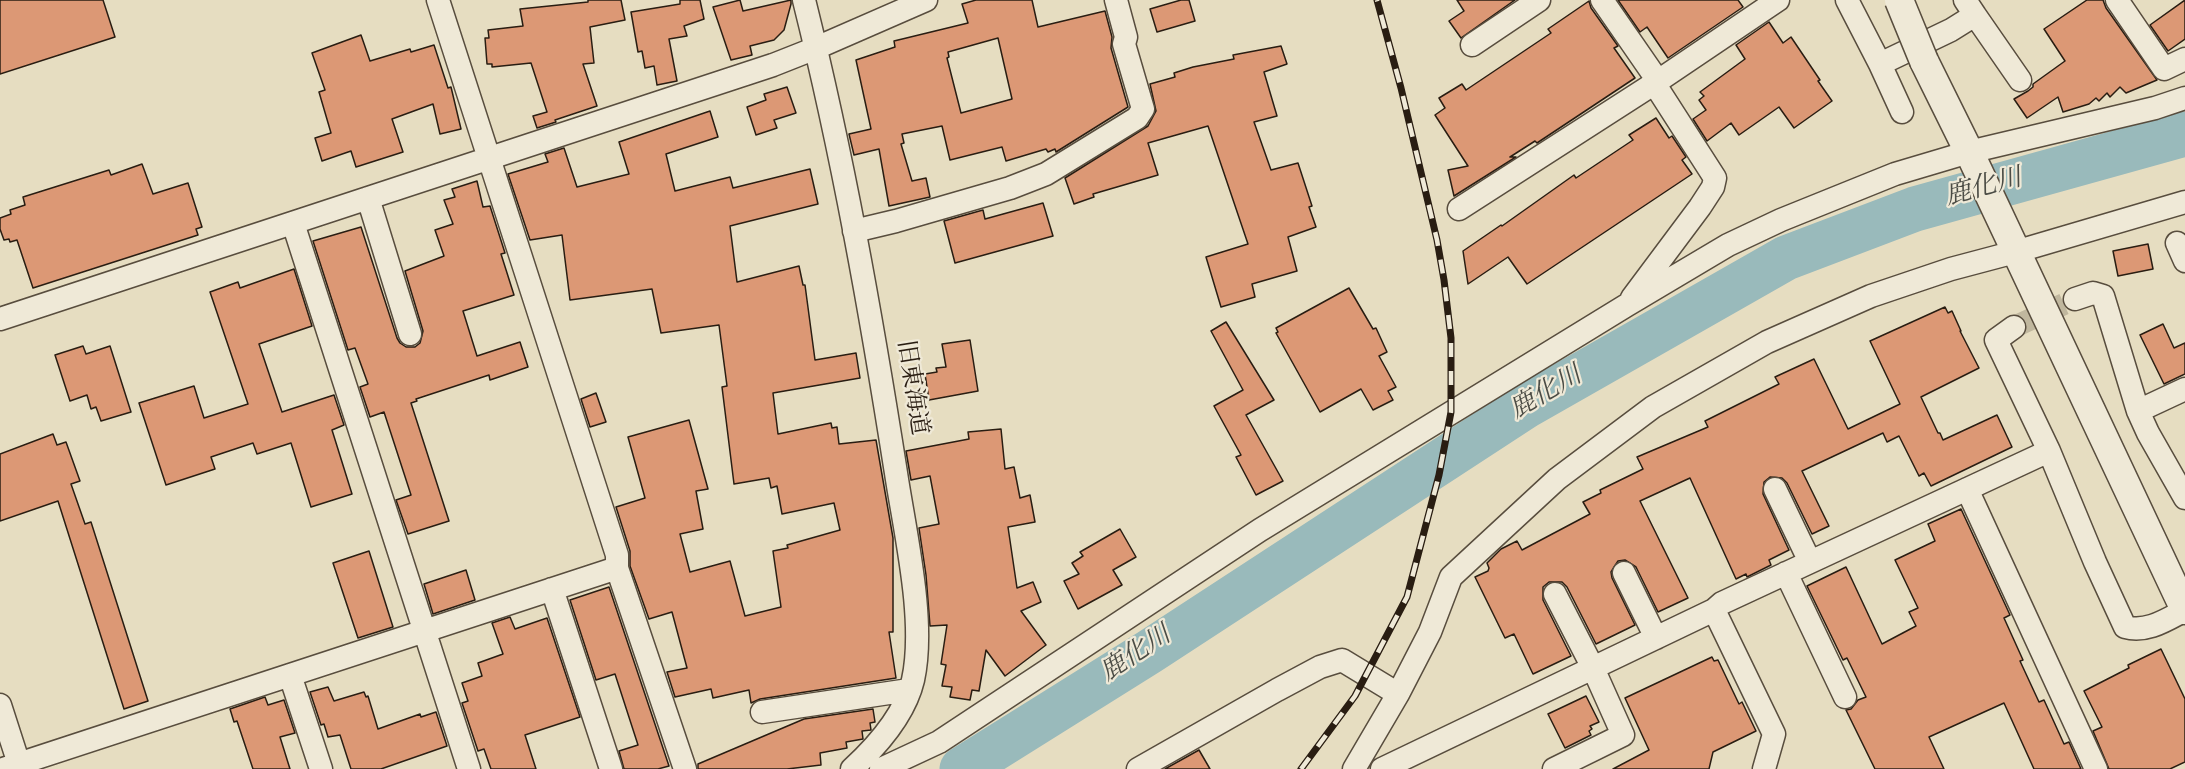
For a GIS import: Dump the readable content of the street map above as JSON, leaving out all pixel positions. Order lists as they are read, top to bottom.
{
  "streets": {
    "street": ["旧東海道"]
  },
  "water": ["鹿化川"]
}
